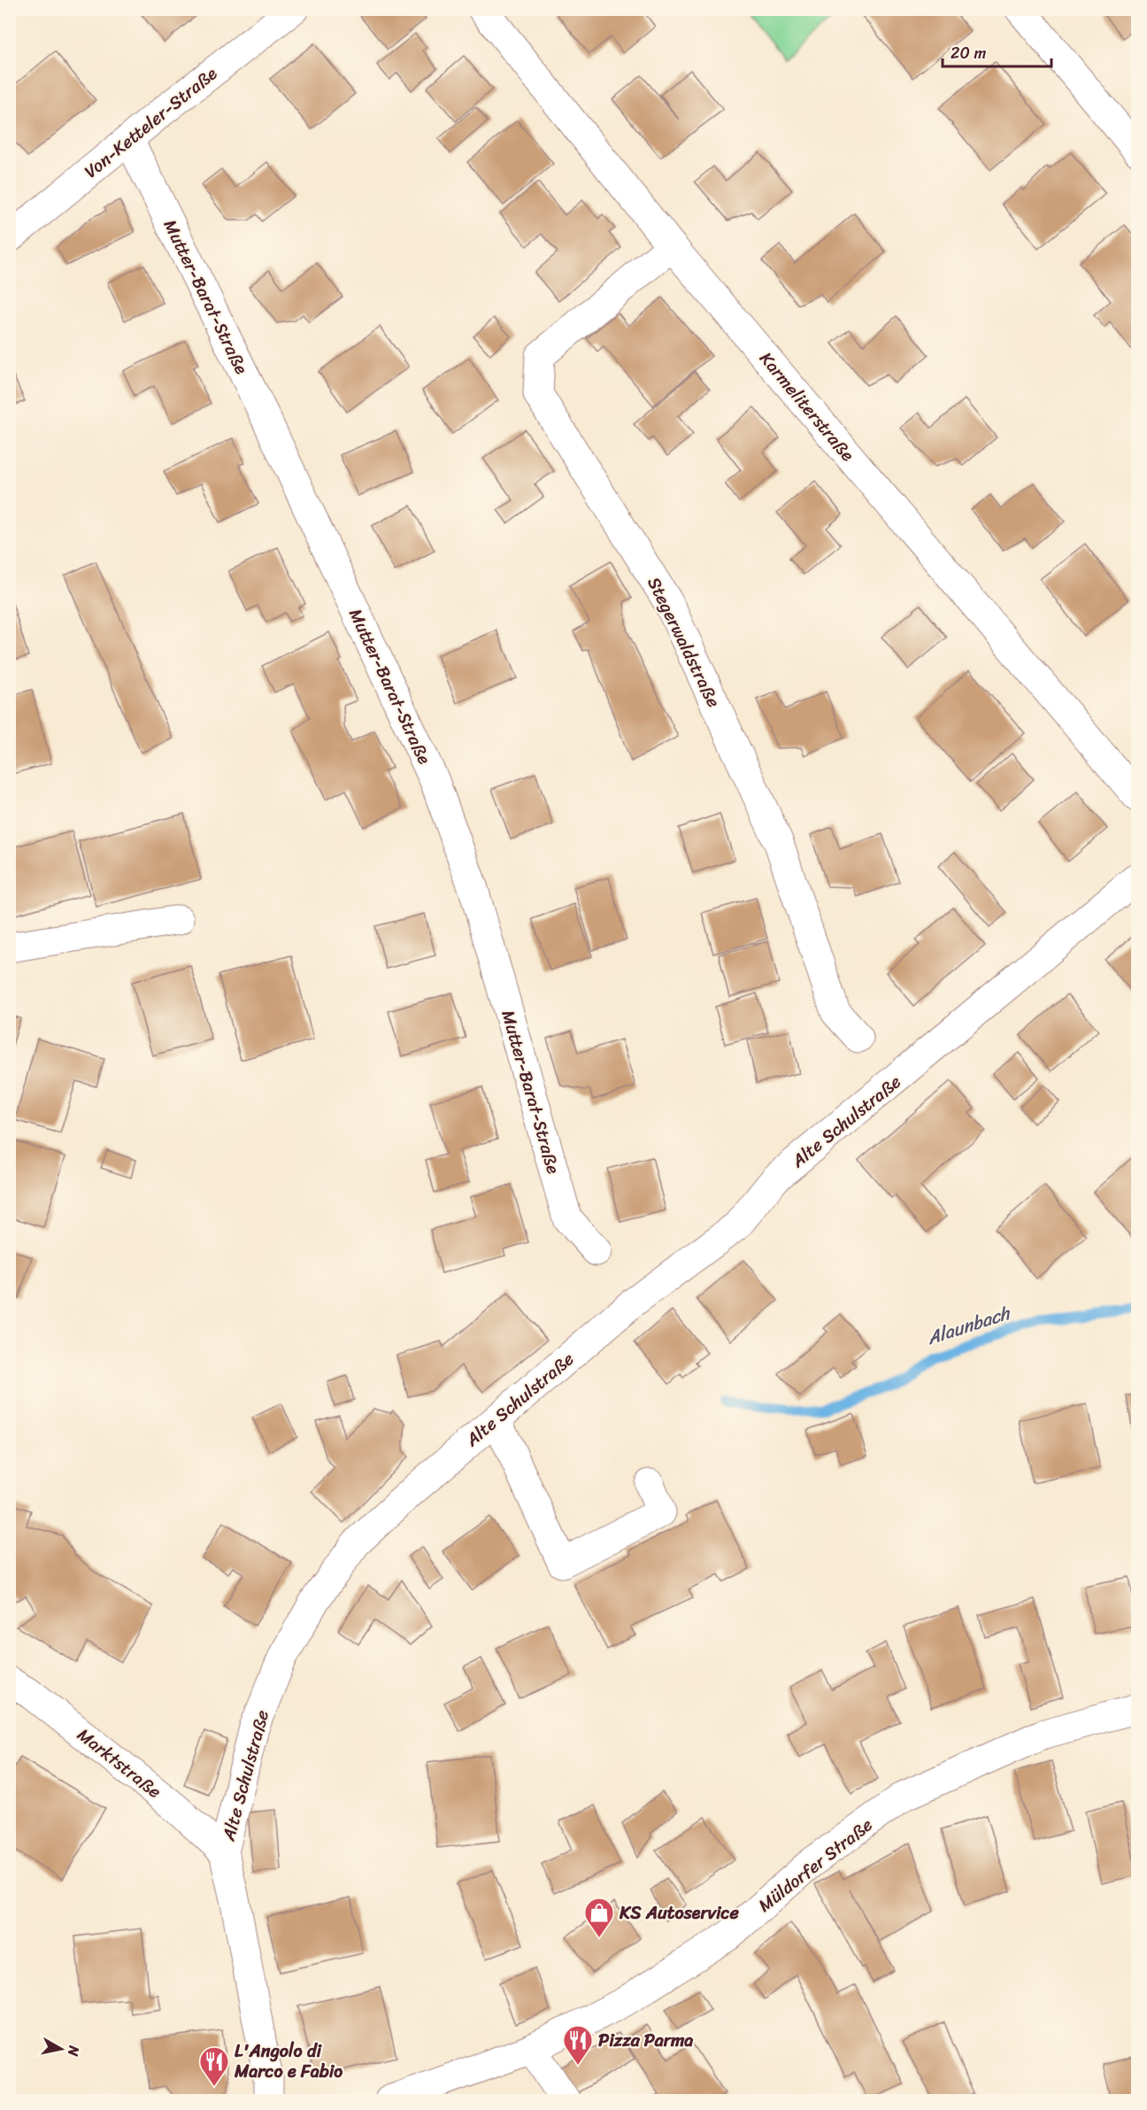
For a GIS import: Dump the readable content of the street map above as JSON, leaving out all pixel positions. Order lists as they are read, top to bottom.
{
  "streets": {
    "street": [
      "Von-Ketteler-Straße",
      "Mutter-Barat-Straße",
      "Karmeliterstraße",
      "Stegerwaldstraße",
      "Alte Schulstraße",
      "Marktstraße",
      "Müldorfer Straße"
    ]
  },
  "crossings": [
    ["Von-Ketteler-Straße", "Mutter-Barat-Straße"],
    ["Karmeliterstraße", "Stegerwaldstraße"],
    ["Alte Schulstraße", "Marktstraße"]
  ],
  "water": ["Alaunbach"],
  "places": {
    "shop": ["KS Autoservice"],
    "restaurant": ["Pizza Parma", "L'Angolo di Marco e Fabio"]
  },
  "scale_bar": "20 m",
  "north": "right"
}
